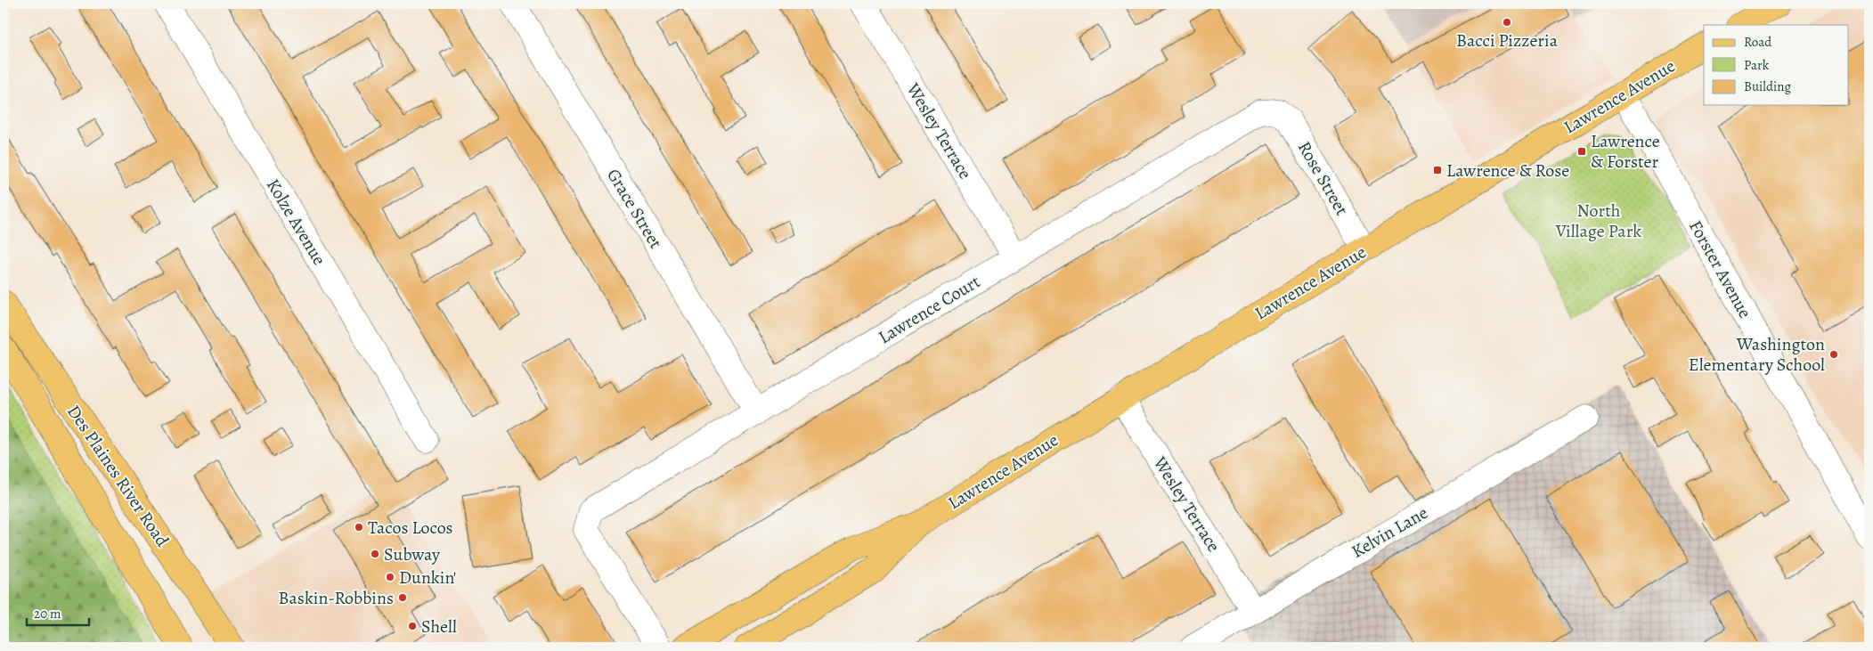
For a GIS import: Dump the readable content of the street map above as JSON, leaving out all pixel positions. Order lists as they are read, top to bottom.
{
  "streets": {
    "main road": ["Lawrence Avenue", "Des Plaines River Road"],
    "street": [
      "Wesley Terrace",
      "Rose Street",
      "Grace Street",
      "Kolze Avenue",
      "Forster Avenue",
      "Lawrence Court",
      "Kelvin Lane"
    ]
  },
  "crossings": [
    ["Lawrence Avenue", "Wesley Terrace"],
    ["Lawrence Avenue", "Rose Street"],
    ["Lawrence Avenue", "Forster Avenue"],
    ["Wesley Terrace", "Lawrence Court"],
    ["Wesley Terrace", "Kelvin Lane"],
    ["Rose Street", "Lawrence Court"],
    ["Grace Street", "Lawrence Court"]
  ],
  "parks": ["North Village Park"],
  "places": {
    "other": [
      "Bacci Pizzeria",
      "Washington Elementary School",
      "Tacos Locos",
      "Subway",
      "Dunkin'",
      "Baskin-Robbins",
      "Shell"
    ],
    "transit": ["Lawrence & Forster", "Lawrence & Rose"]
  },
  "legend": ["Road", "Park", "Building"],
  "scale_bar": "20 m"
}
